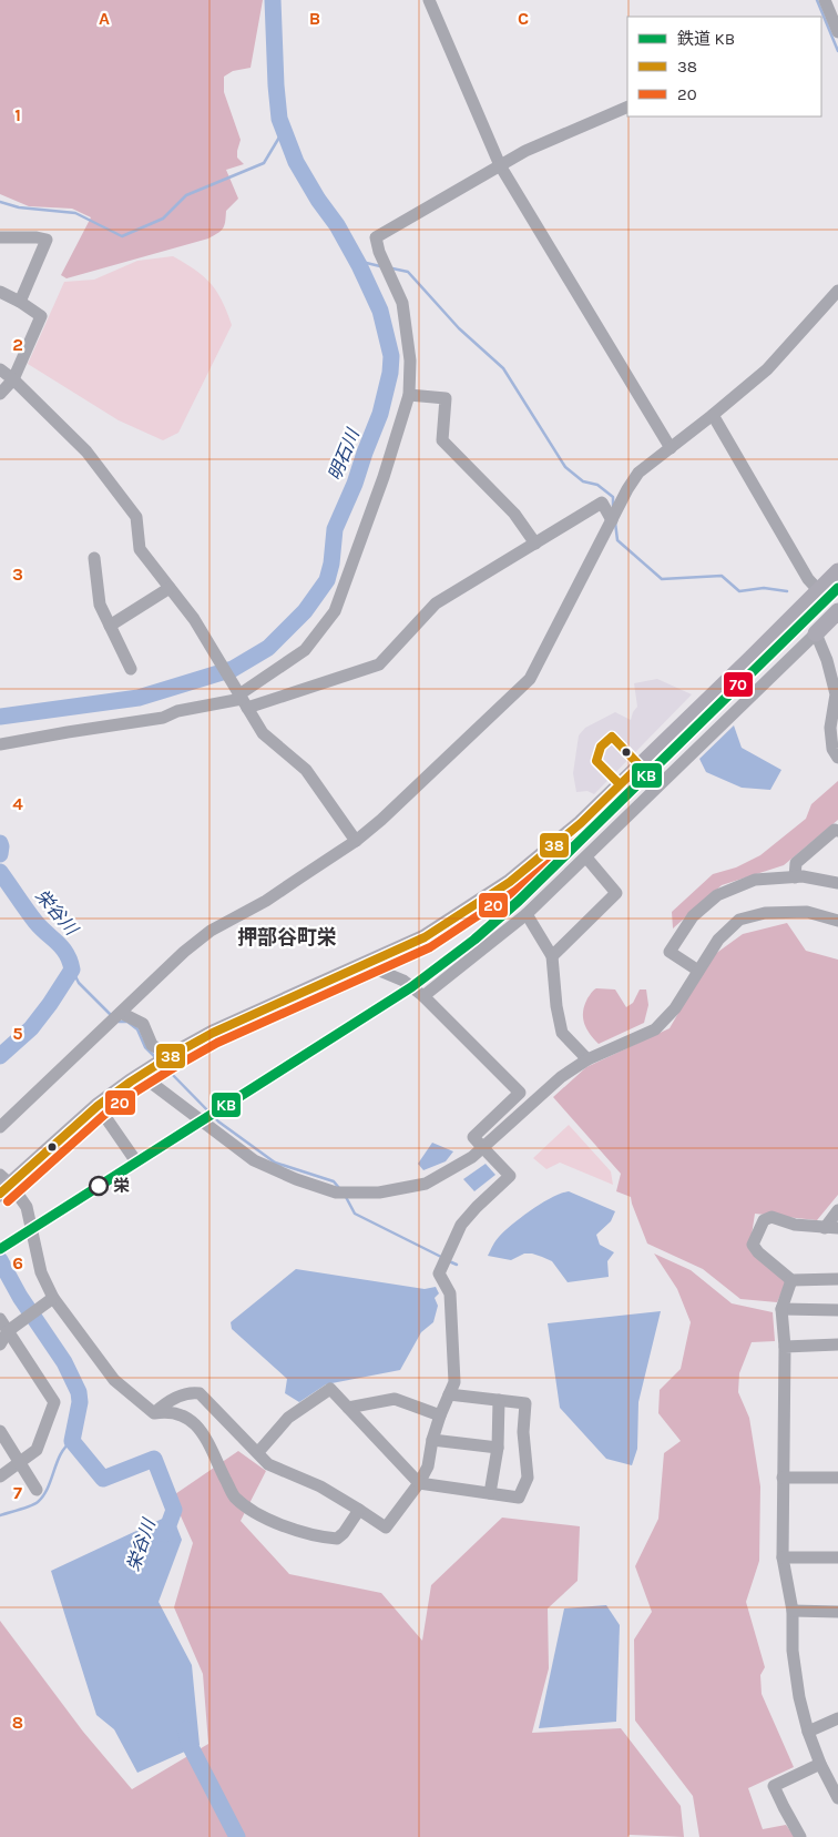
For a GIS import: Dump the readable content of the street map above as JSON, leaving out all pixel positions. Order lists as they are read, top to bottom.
{
  "districts": ["押部谷町栄"],
  "water": ["明石川", "栄谷川"],
  "places": ["栄"],
  "lines": [
    "transit line 70",
    "rail line KB",
    "transit line 38",
    "transit line 20"
  ],
  "legend": ["鉄道 KB", "38", "20"],
  "grid": {
    "columns": ["A", "B", "C"],
    "rows": [
      "1",
      "2",
      "3",
      "4",
      "5",
      "6",
      "7",
      "8"
    ]
  }
}
